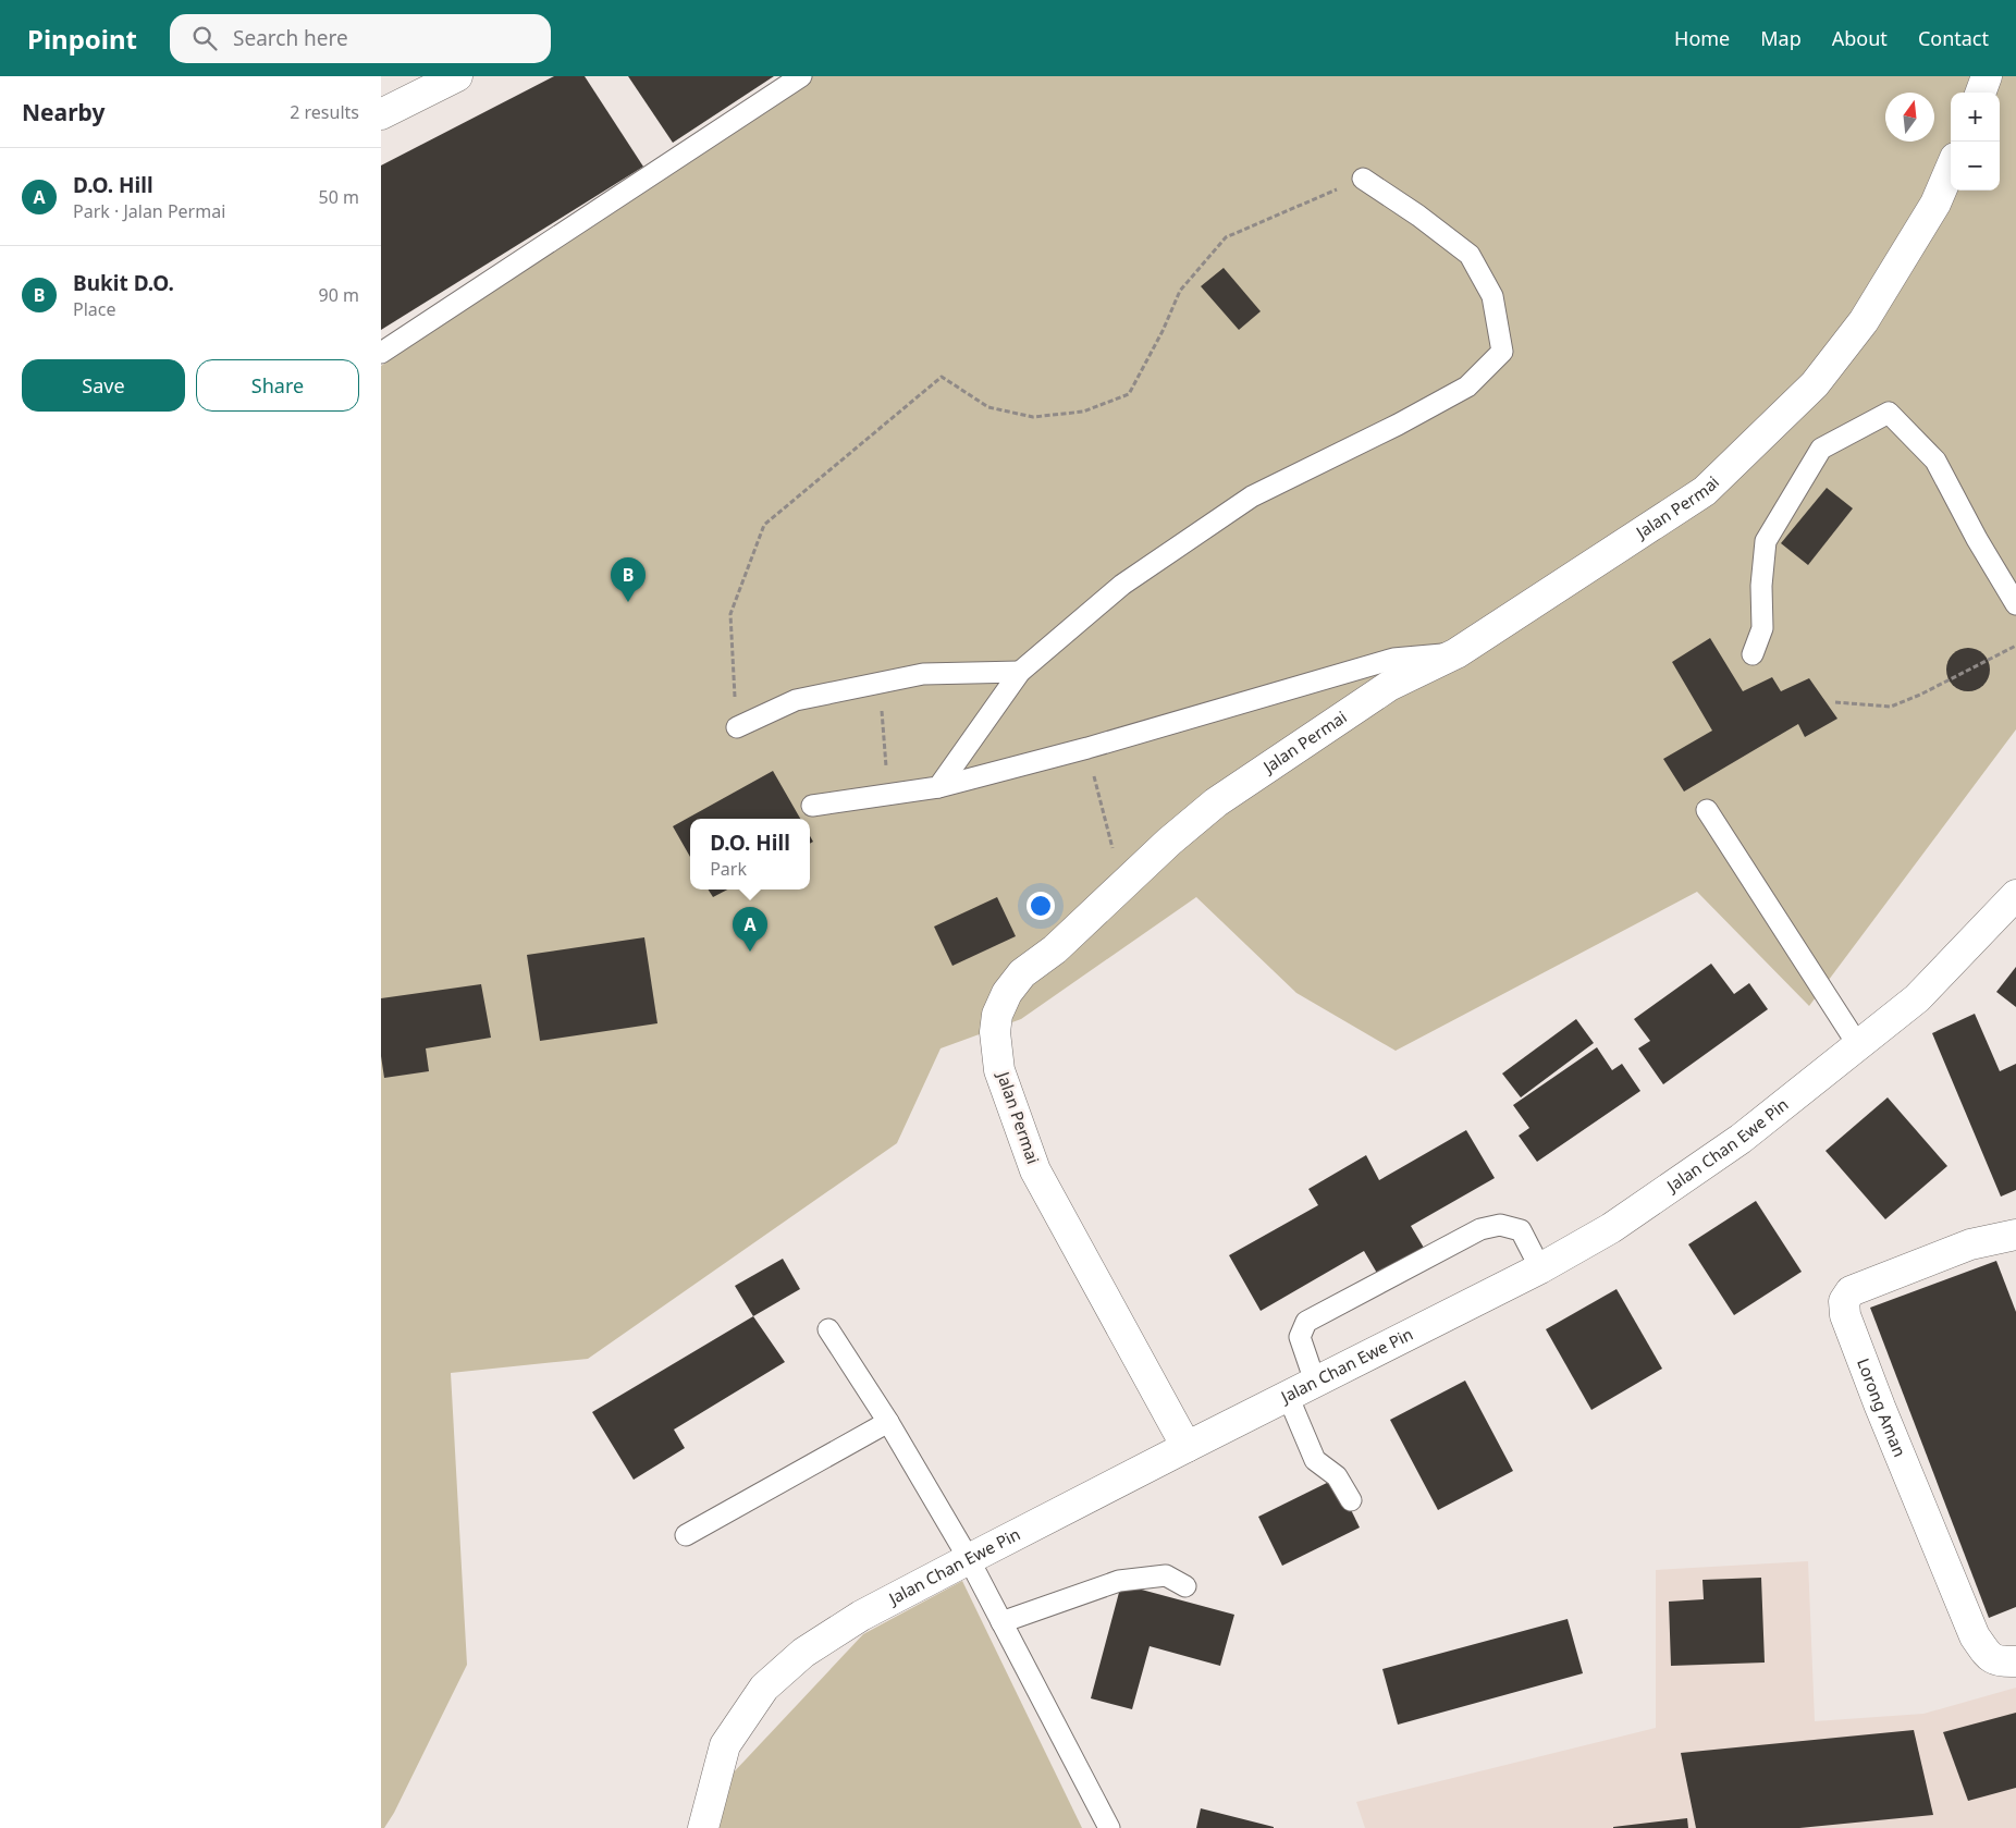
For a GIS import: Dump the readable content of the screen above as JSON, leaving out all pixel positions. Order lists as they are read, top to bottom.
{
  "streets": {
    "street": ["Jalan Permai", "Jalan Chan Ewe Pin", "Lorong Aman"]
  },
  "crossings": [
    ["Jalan Permai", "Jalan Chan Ewe Pin"]
  ],
  "north": "top",
  "page": {
    "header": "Pinpoint",
    "search": "Search here",
    "nav": [
      "Home",
      "Map",
      "About",
      "Contact"
    ],
    "heading": ["Nearby", "2 results"],
    "map_buttons": ["+", "−"],
    "list": [
      {
        "mark": "A",
        "name": "D.O. Hill",
        "note": "Park · Jalan Permai",
        "value": "50 m"
      },
      {
        "mark": "B",
        "name": "Bukit D.O.",
        "note": "Place",
        "value": "90 m"
      }
    ],
    "buttons": ["Save", "Share"],
    "pins": ["B", "A"],
    "popup": ["D.O. Hill", "Park"]
  }
}
